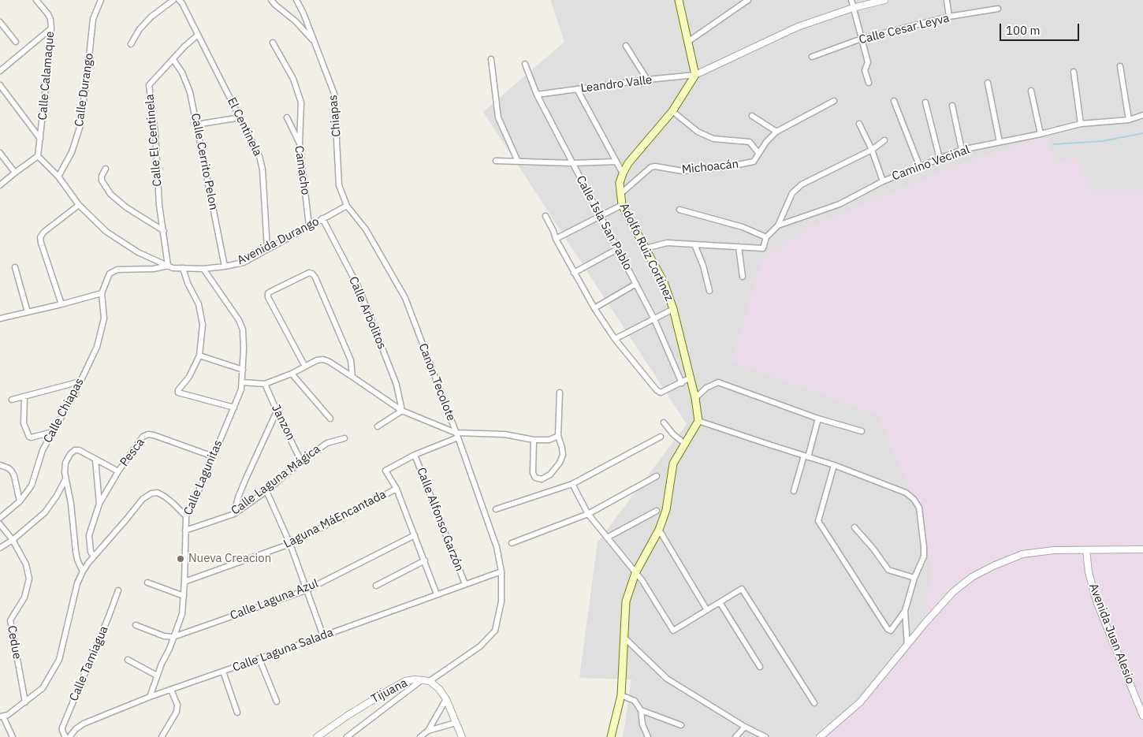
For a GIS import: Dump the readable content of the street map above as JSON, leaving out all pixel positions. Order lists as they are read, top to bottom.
{
  "streets": {
    "main road": ["Adolfo Ruiz Cortinez"],
    "street": [
      "Calle Cesar Leyva",
      "Calle Calamaque",
      "Leandro Valle",
      "Calle Durango",
      "Chiapas",
      "El Centinela",
      "Calle El Centinela",
      "Calle Cerrito Pelon",
      "Camino Vecinal",
      "Michoacán",
      "Camacho",
      "Calle Isla San Pablo",
      "Avenida Durango",
      "Calle Arbolitos",
      "Canon Tecolote",
      "Calle Chiapas",
      "Janzon",
      "Pesca",
      "Calle Lagunitas",
      "Calle Laguna Mágica",
      "Laguna MáEncantada",
      "Calle Alfonso Garzón",
      "Calle Laguna Azul",
      "Avenida Juan Alesio",
      "Cedue",
      "Calle Laguna Salada",
      "Calle Tamiagua",
      "Tijuana"
    ]
  },
  "crossings": [
    ["Calle Calamaque", "Avenida Durango"],
    ["Leandro Valle", "Calle Isla San Pablo"],
    ["Leandro Valle", "Adolfo Ruiz Cortinez"],
    ["Calle Durango", "Avenida Durango"],
    ["Chiapas", "Avenida Durango"],
    ["Chiapas", "Canon Tecolote"],
    ["El Centinela", "Calle El Centinela"],
    ["El Centinela", "Avenida Durango"],
    ["Calle El Centinela", "Calle Cerrito Pelon"],
    ["Calle El Centinela", "Avenida Durango"],
    ["Calle Cerrito Pelon", "Avenida Durango"],
    ["Michoacán", "Adolfo Ruiz Cortinez"],
    ["Camacho", "Avenida Durango"],
    ["Avenida Durango", "Calle Arbolitos"],
    ["Avenida Durango", "Canon Tecolote"],
    ["Avenida Durango", "Calle Lagunitas"],
    ["Canon Tecolote", "Calle Laguna Salada"],
    ["Canon Tecolote", "Tijuana"],
    ["Janzon", "Calle Laguna Mágica"],
    ["Pesca", "Calle Lagunitas"],
    ["Calle Lagunitas", "Calle Laguna Mágica"],
    ["Calle Lagunitas", "Laguna MáEncantada"],
    ["Calle Lagunitas", "Calle Laguna Azul"],
    ["Calle Lagunitas", "Calle Laguna Salada"],
    ["Calle Alfonso Garzón", "Calle Laguna Salada"]
  ],
  "places": ["Nueva Creacion"],
  "scale_bar": "100 m"
}
